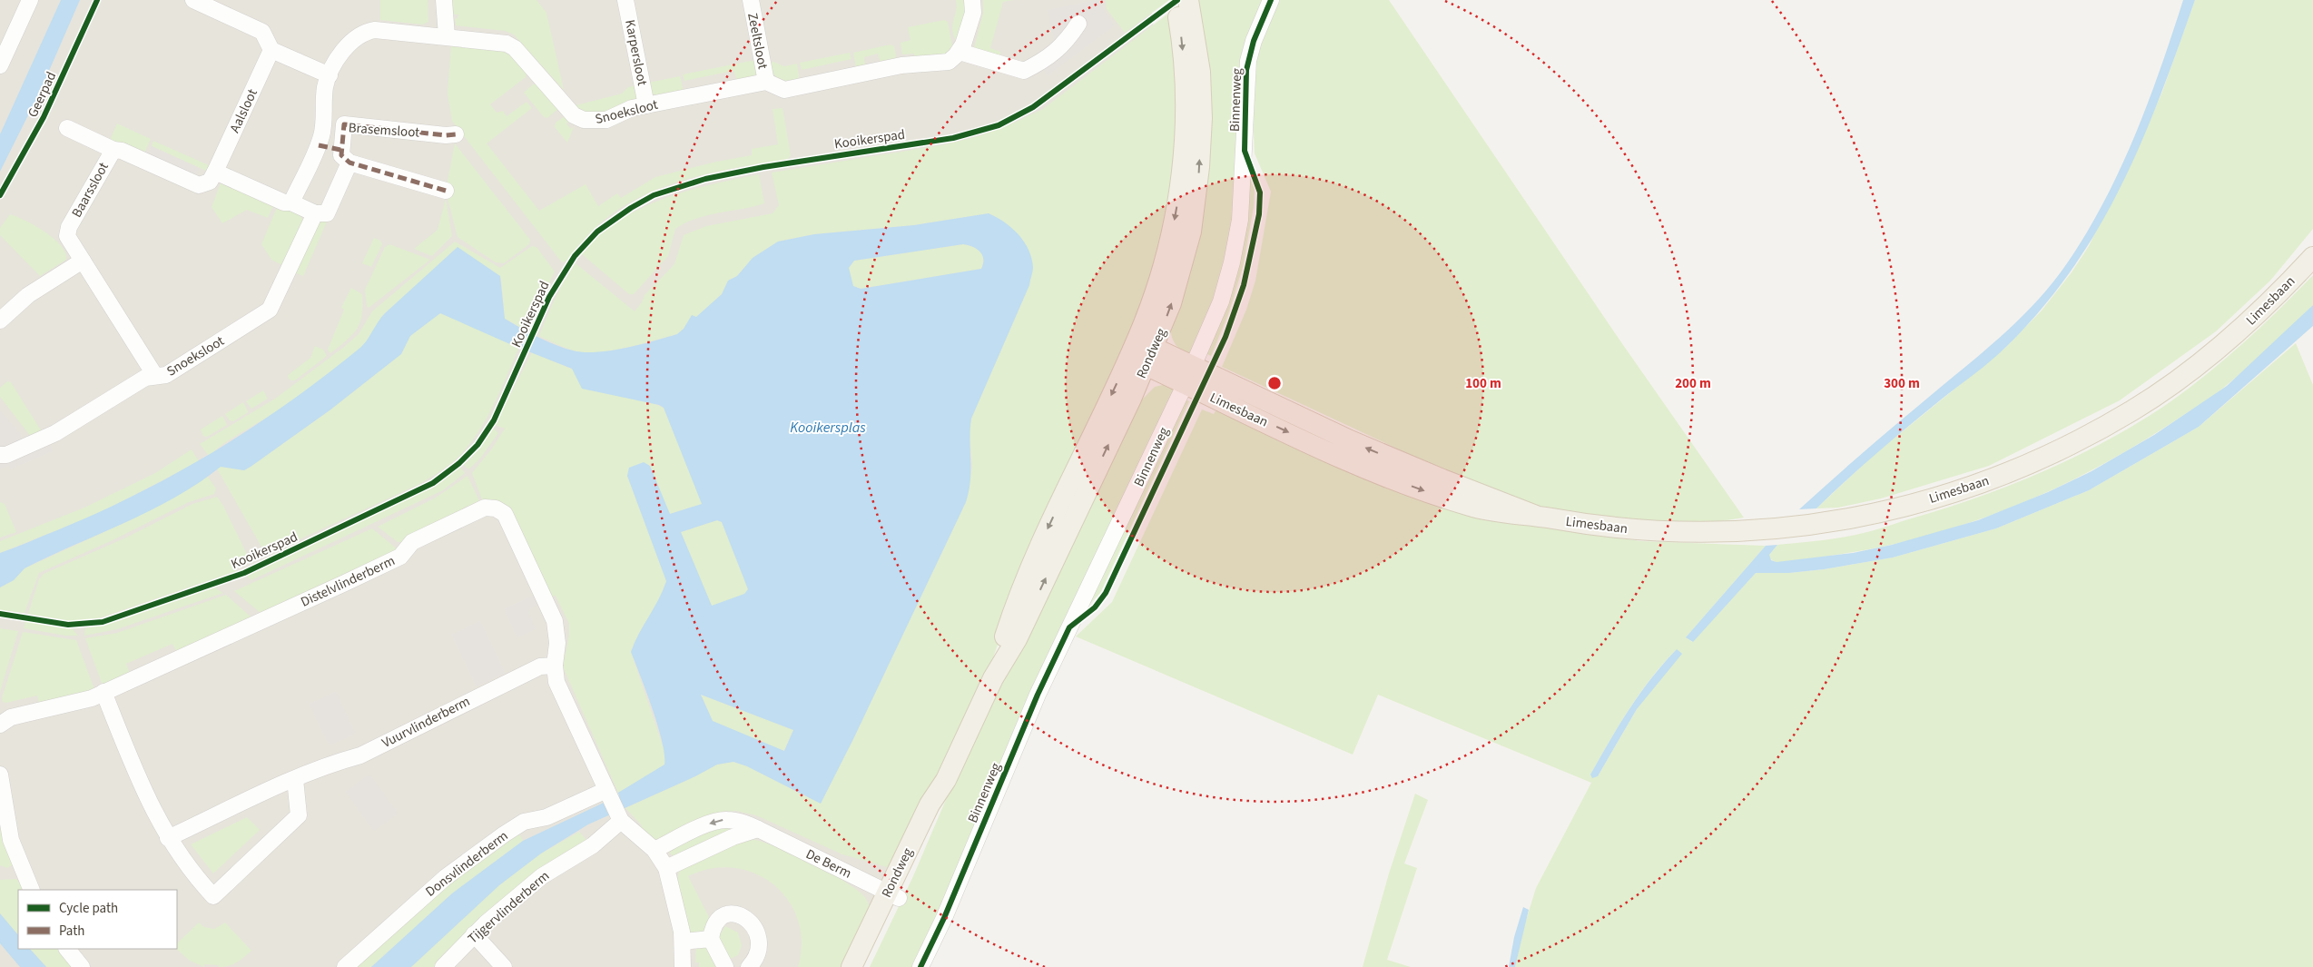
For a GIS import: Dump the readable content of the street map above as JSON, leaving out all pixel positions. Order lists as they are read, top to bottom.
{
  "streets": {
    "main road": ["Limesbaan", "Rondweg"],
    "street": [
      "Zeeltsloot",
      "Karpersloot",
      "Binnenweg",
      "Aalsloot",
      "Snoeksloot",
      "Brasemsloot",
      "Baarssloot",
      "Distelvlinderberm",
      "Vuurvlinderberm",
      "Donsvlinderberm",
      "De Berm",
      "Tijgervlinderberm"
    ],
    "cycle path": ["Geerpad", "Kooikerspad"]
  },
  "crossings": [
    ["Zeeltsloot", "Snoeksloot"],
    ["Karpersloot", "Snoeksloot"],
    ["Binnenweg", "Limesbaan"],
    ["Aalsloot", "Baarssloot"],
    ["Snoeksloot", "Baarssloot"],
    ["Limesbaan", "Rondweg"],
    ["Rondweg", "De Berm"],
    ["Distelvlinderberm", "Vuurvlinderberm"],
    ["Distelvlinderberm", "Donsvlinderberm"],
    ["Distelvlinderberm", "De Berm"],
    ["Distelvlinderberm", "Tijgervlinderberm"]
  ],
  "water": ["Kooikersplas"],
  "legend": ["Cycle path", "Path"],
  "rings": ["100 m", "200 m", "300 m"]
}
